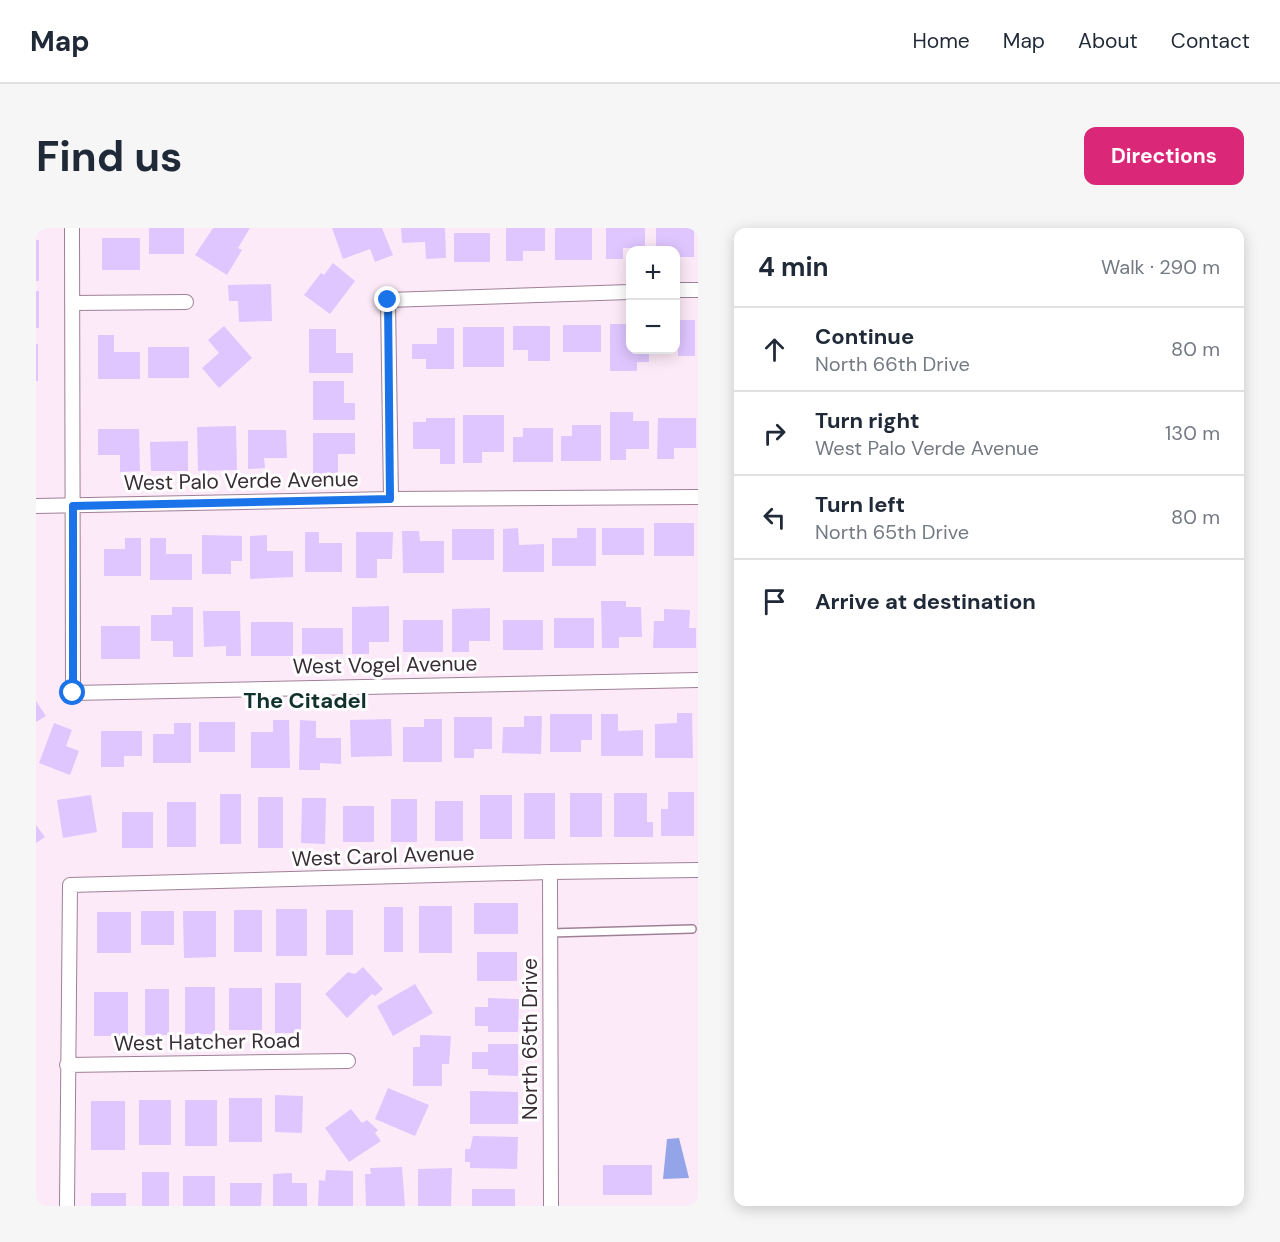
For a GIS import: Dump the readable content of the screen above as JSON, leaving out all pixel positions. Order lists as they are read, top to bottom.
{
  "streets": {
    "street": [
      "West Palo Verde Avenue",
      "West Vogel Avenue",
      "West Carol Avenue",
      "North 65th Drive",
      "West Hatcher Road"
    ]
  },
  "crossings": [
    ["West Palo Verde Avenue", "West Vogel Avenue"],
    ["West Carol Avenue", "North 65th Drive"],
    ["West Carol Avenue", "West Hatcher Road"]
  ],
  "districts": ["The Citadel"],
  "page": {
    "header": "Map",
    "nav": [
      "Home",
      "Map",
      "About",
      "Contact"
    ],
    "buttons": "Directions",
    "title": "Find us",
    "heading": ["4 min", "Walk · 290 m"],
    "map_buttons": ["+", "−"],
    "list": [
      ["Continue", "North 66th Drive", "80 m"],
      ["Turn right", "West Palo Verde Avenue", "130 m"],
      ["Turn left", "North 65th Drive", "80 m"],
      "Arrive at destination"
    ]
  }
}
